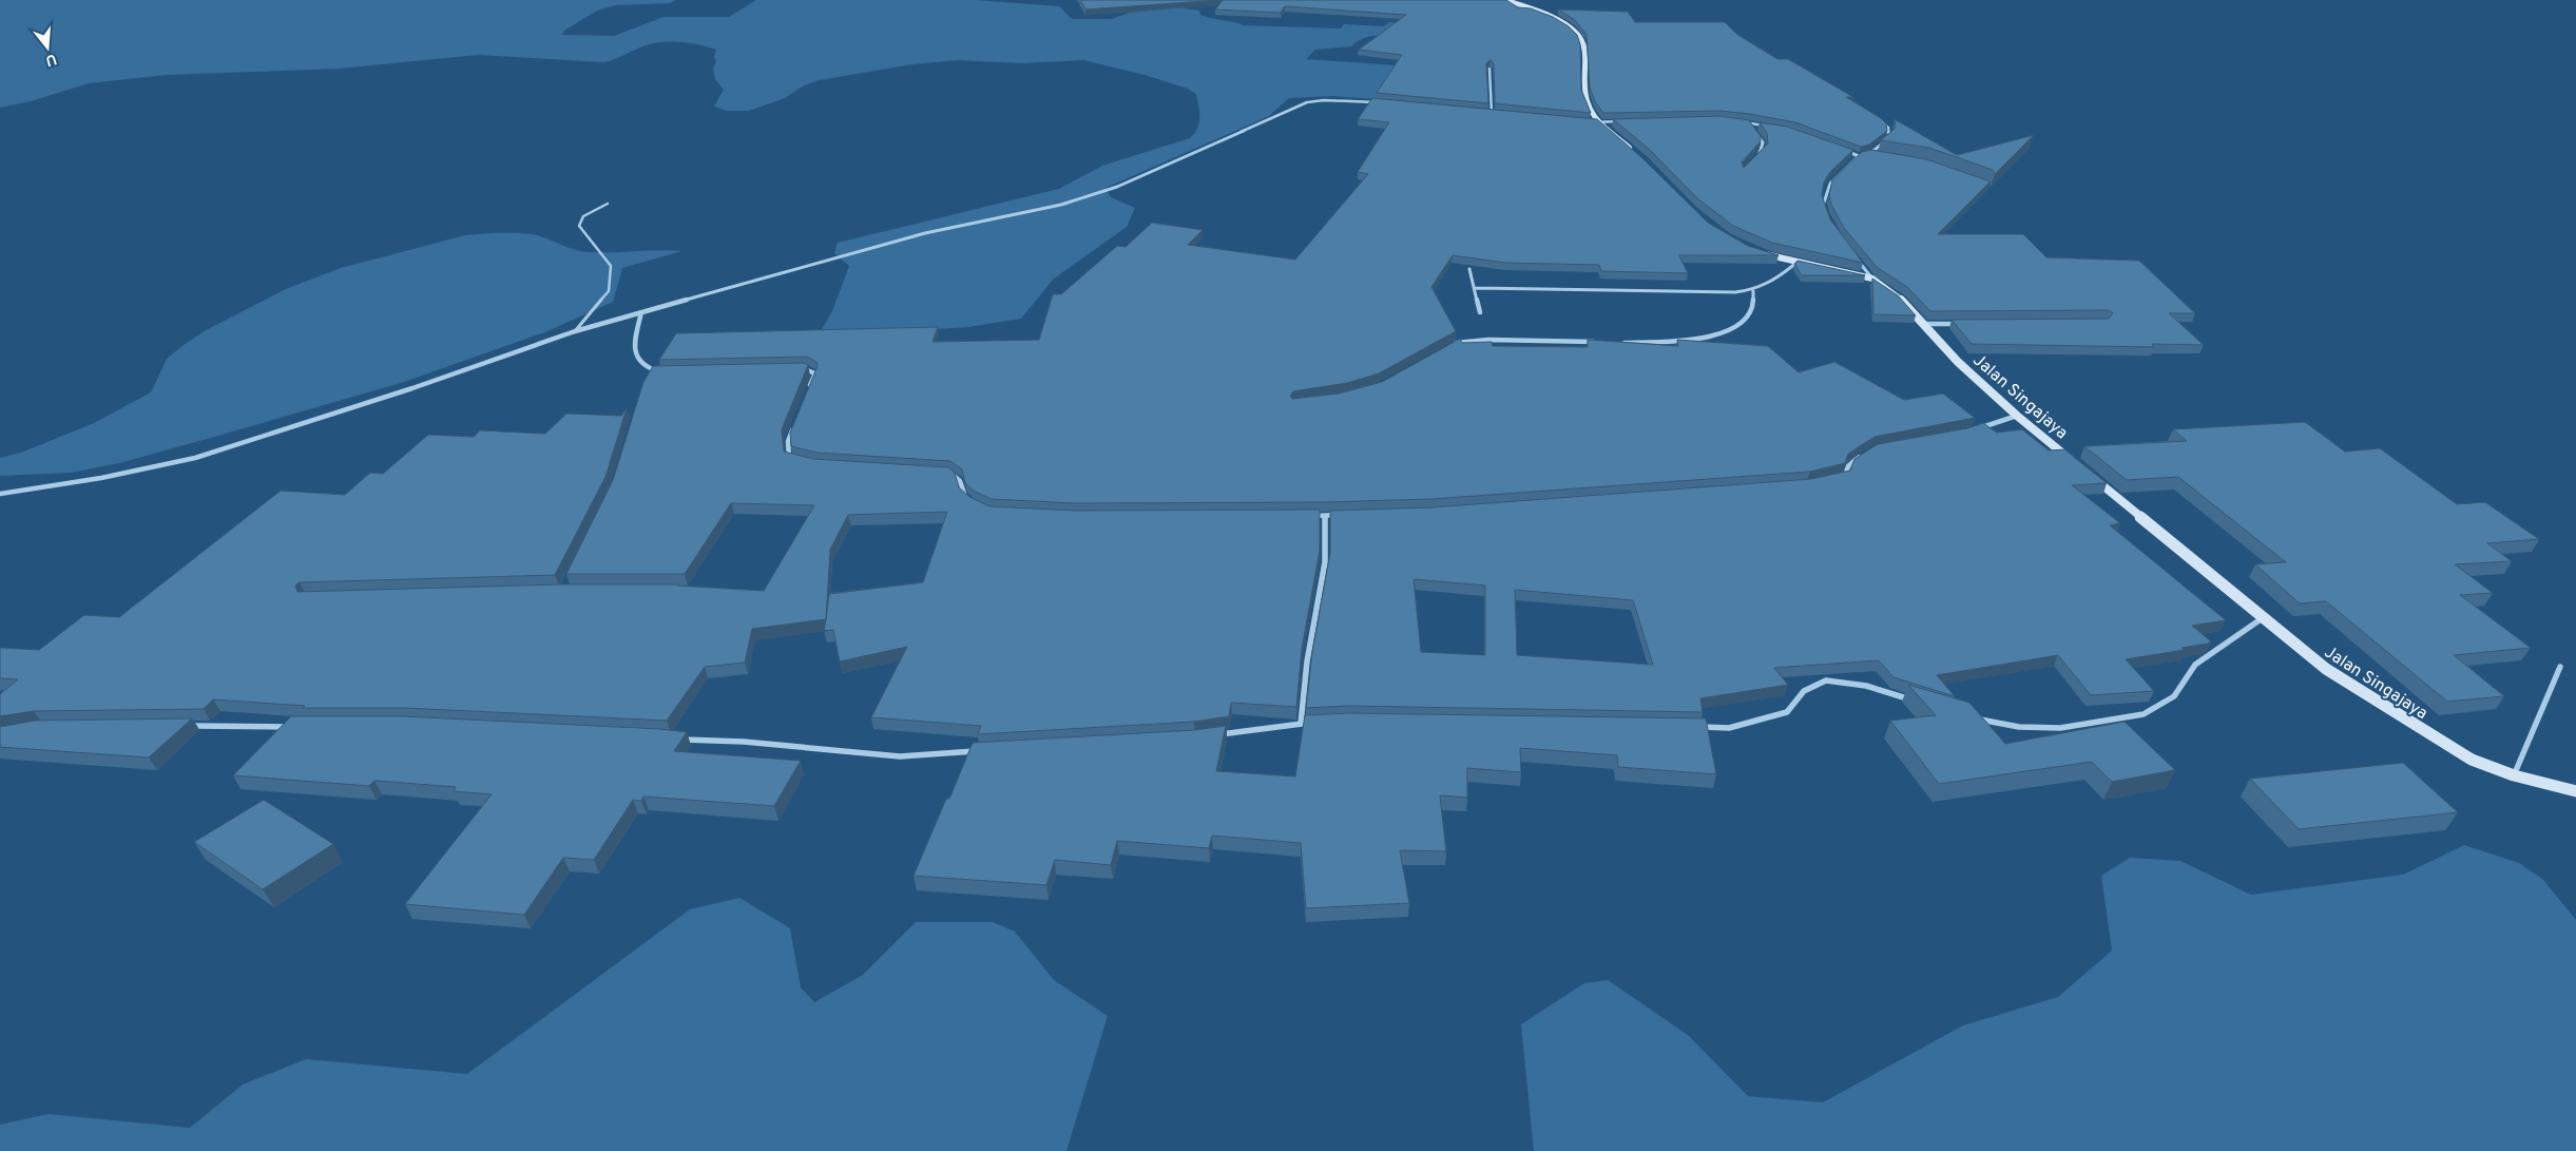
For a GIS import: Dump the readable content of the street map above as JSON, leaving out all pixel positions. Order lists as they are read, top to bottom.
{
  "streets": {
    "street": ["Jalan Singajaya"]
  },
  "north": "bottom"
}
